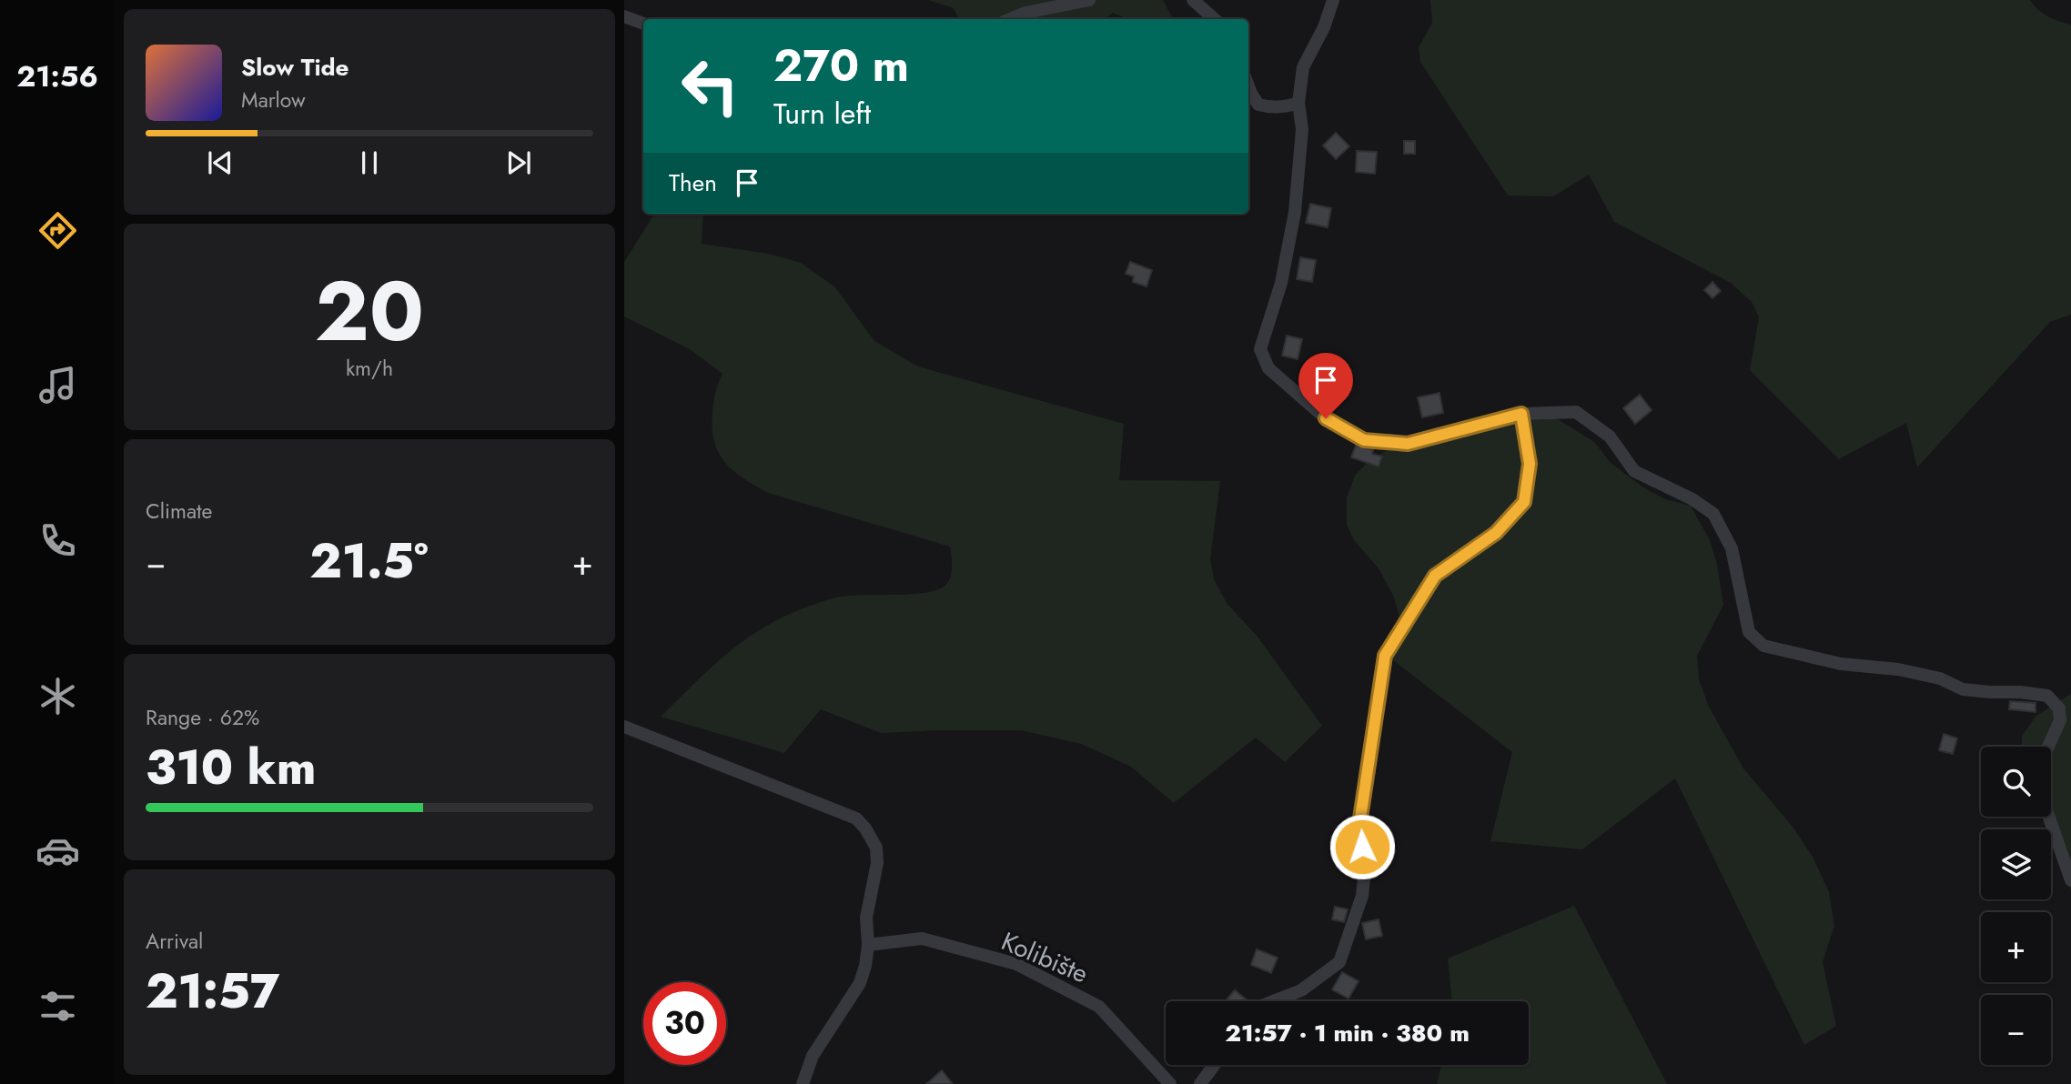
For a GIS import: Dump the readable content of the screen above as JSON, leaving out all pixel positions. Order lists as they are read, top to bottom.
{
  "streets": {
    "street": ["Kolibište"]
  },
  "page": {
    "tabs": "21:56",
    "turn": ["270 m", "Turn left"],
    "song": ["Slow Tide", "Marlow"],
    "then": "Then",
    "tile": [
      ["20", "km/h"],
      "Climate",
      ["Range · 62%", "310 km"],
      ["Arrival", "21:57"]
    ],
    "heat": ["−", "21.5°", "+"],
    "map_buttons": ["+", "−"],
    "limit": "30",
    "trip": "21:57 · 1 min · 380 m"
  }
}
